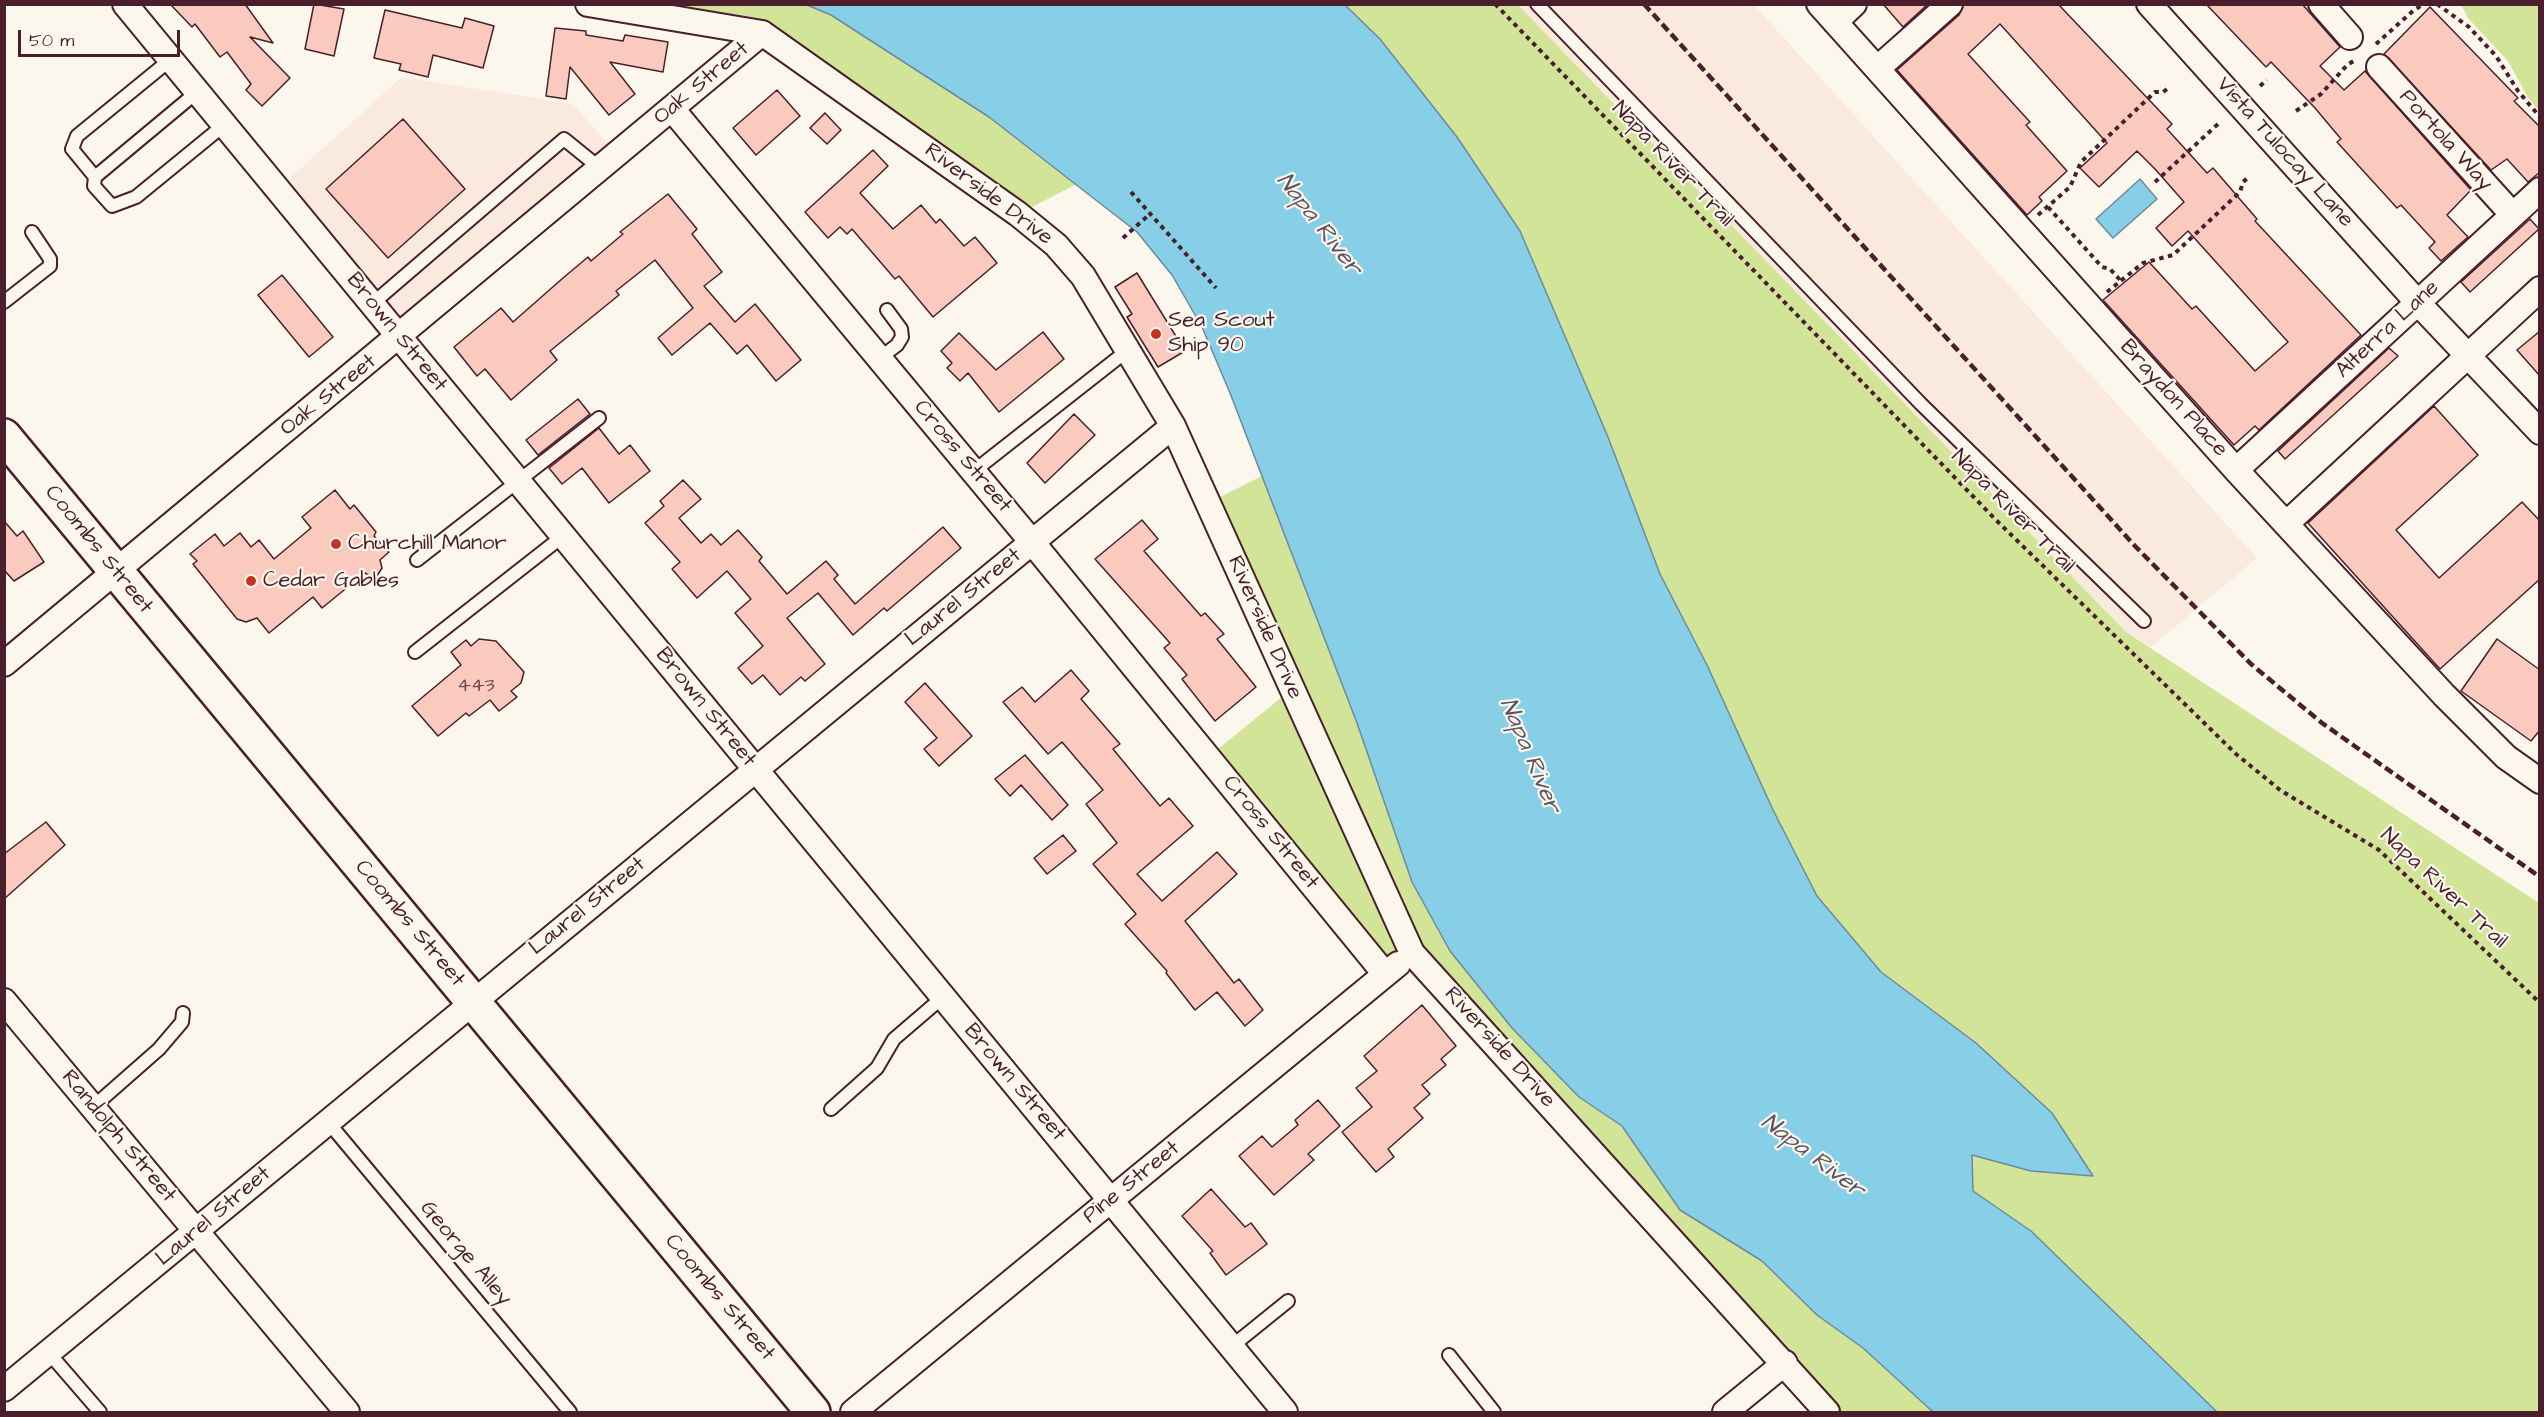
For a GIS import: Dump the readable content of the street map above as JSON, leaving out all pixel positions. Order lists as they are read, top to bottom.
{
  "streets": {
    "street": [
      "Oak Street",
      "Portola Way",
      "Vista Tulocay Lane",
      "Riverside Drive",
      "Alterra Lane",
      "Brown Street",
      "Braydon Place",
      "Cross Street",
      "Coombs Street",
      "Laurel Street",
      "Randolph Street",
      "Pine Street"
    ],
    "lane": ["George Alley"],
    "path": ["Napa River Trail"]
  },
  "crossings": [
    ["Oak Street", "Riverside Drive"],
    ["Oak Street", "Brown Street"],
    ["Oak Street", "Cross Street"],
    ["Oak Street", "Coombs Street"],
    ["Portola Way", "Alterra Lane"],
    ["Vista Tulocay Lane", "Alterra Lane"],
    ["Riverside Drive", "Laurel Street"],
    ["Riverside Drive", "Pine Street"],
    ["Alterra Lane", "Braydon Place"],
    ["Brown Street", "Laurel Street"],
    ["Brown Street", "Pine Street"],
    ["Cross Street", "Laurel Street"],
    ["Cross Street", "Pine Street"],
    ["Coombs Street", "Laurel Street"],
    ["Laurel Street", "Randolph Street"],
    ["Laurel Street", "George Alley"]
  ],
  "water": ["Napa River"],
  "places": ["Sea Scout Ship 90", "Churchill Manor", "Cedar Gables"],
  "house_numbers": ["443"],
  "scale_bar": "50 m"
}
